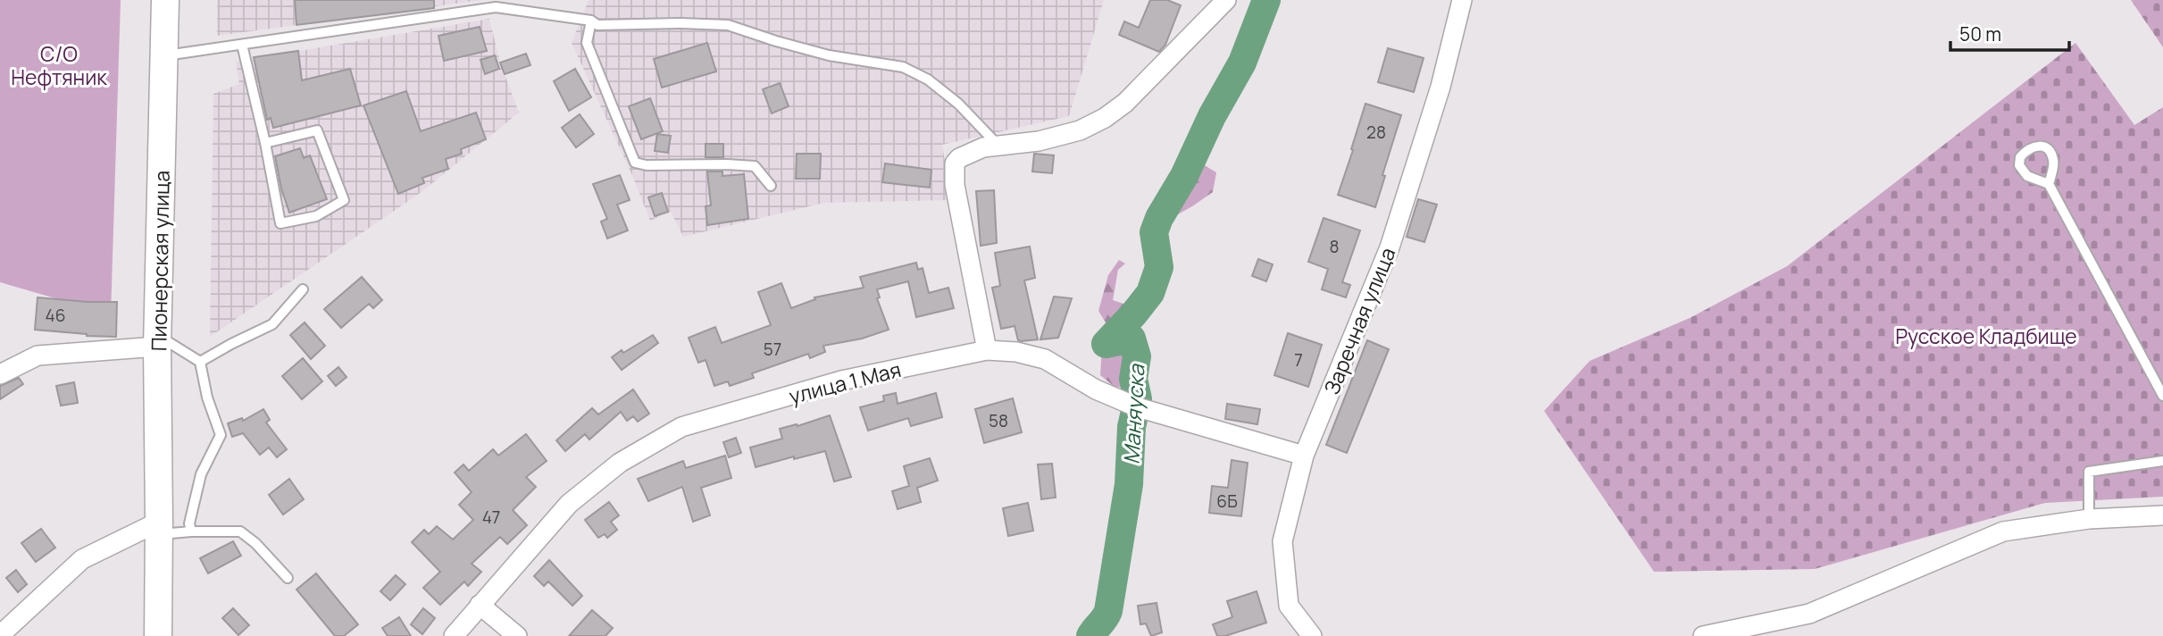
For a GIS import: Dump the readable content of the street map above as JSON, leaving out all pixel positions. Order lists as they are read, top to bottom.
{
  "streets": {
    "main road": ["Пионерская улица"],
    "street": ["Заречная улица", "улица 1 Мая"]
  },
  "crossings": [
    ["Заречная улица", "улица 1 Мая"]
  ],
  "water": ["Маняуска"],
  "parks": ["С/О Нефтяник", "Русское Кладбище"],
  "house_numbers": [
    "28",
    "8",
    "46",
    "57",
    "7",
    "58",
    "6Б",
    "47"
  ],
  "scale_bar": "50 m"
}
